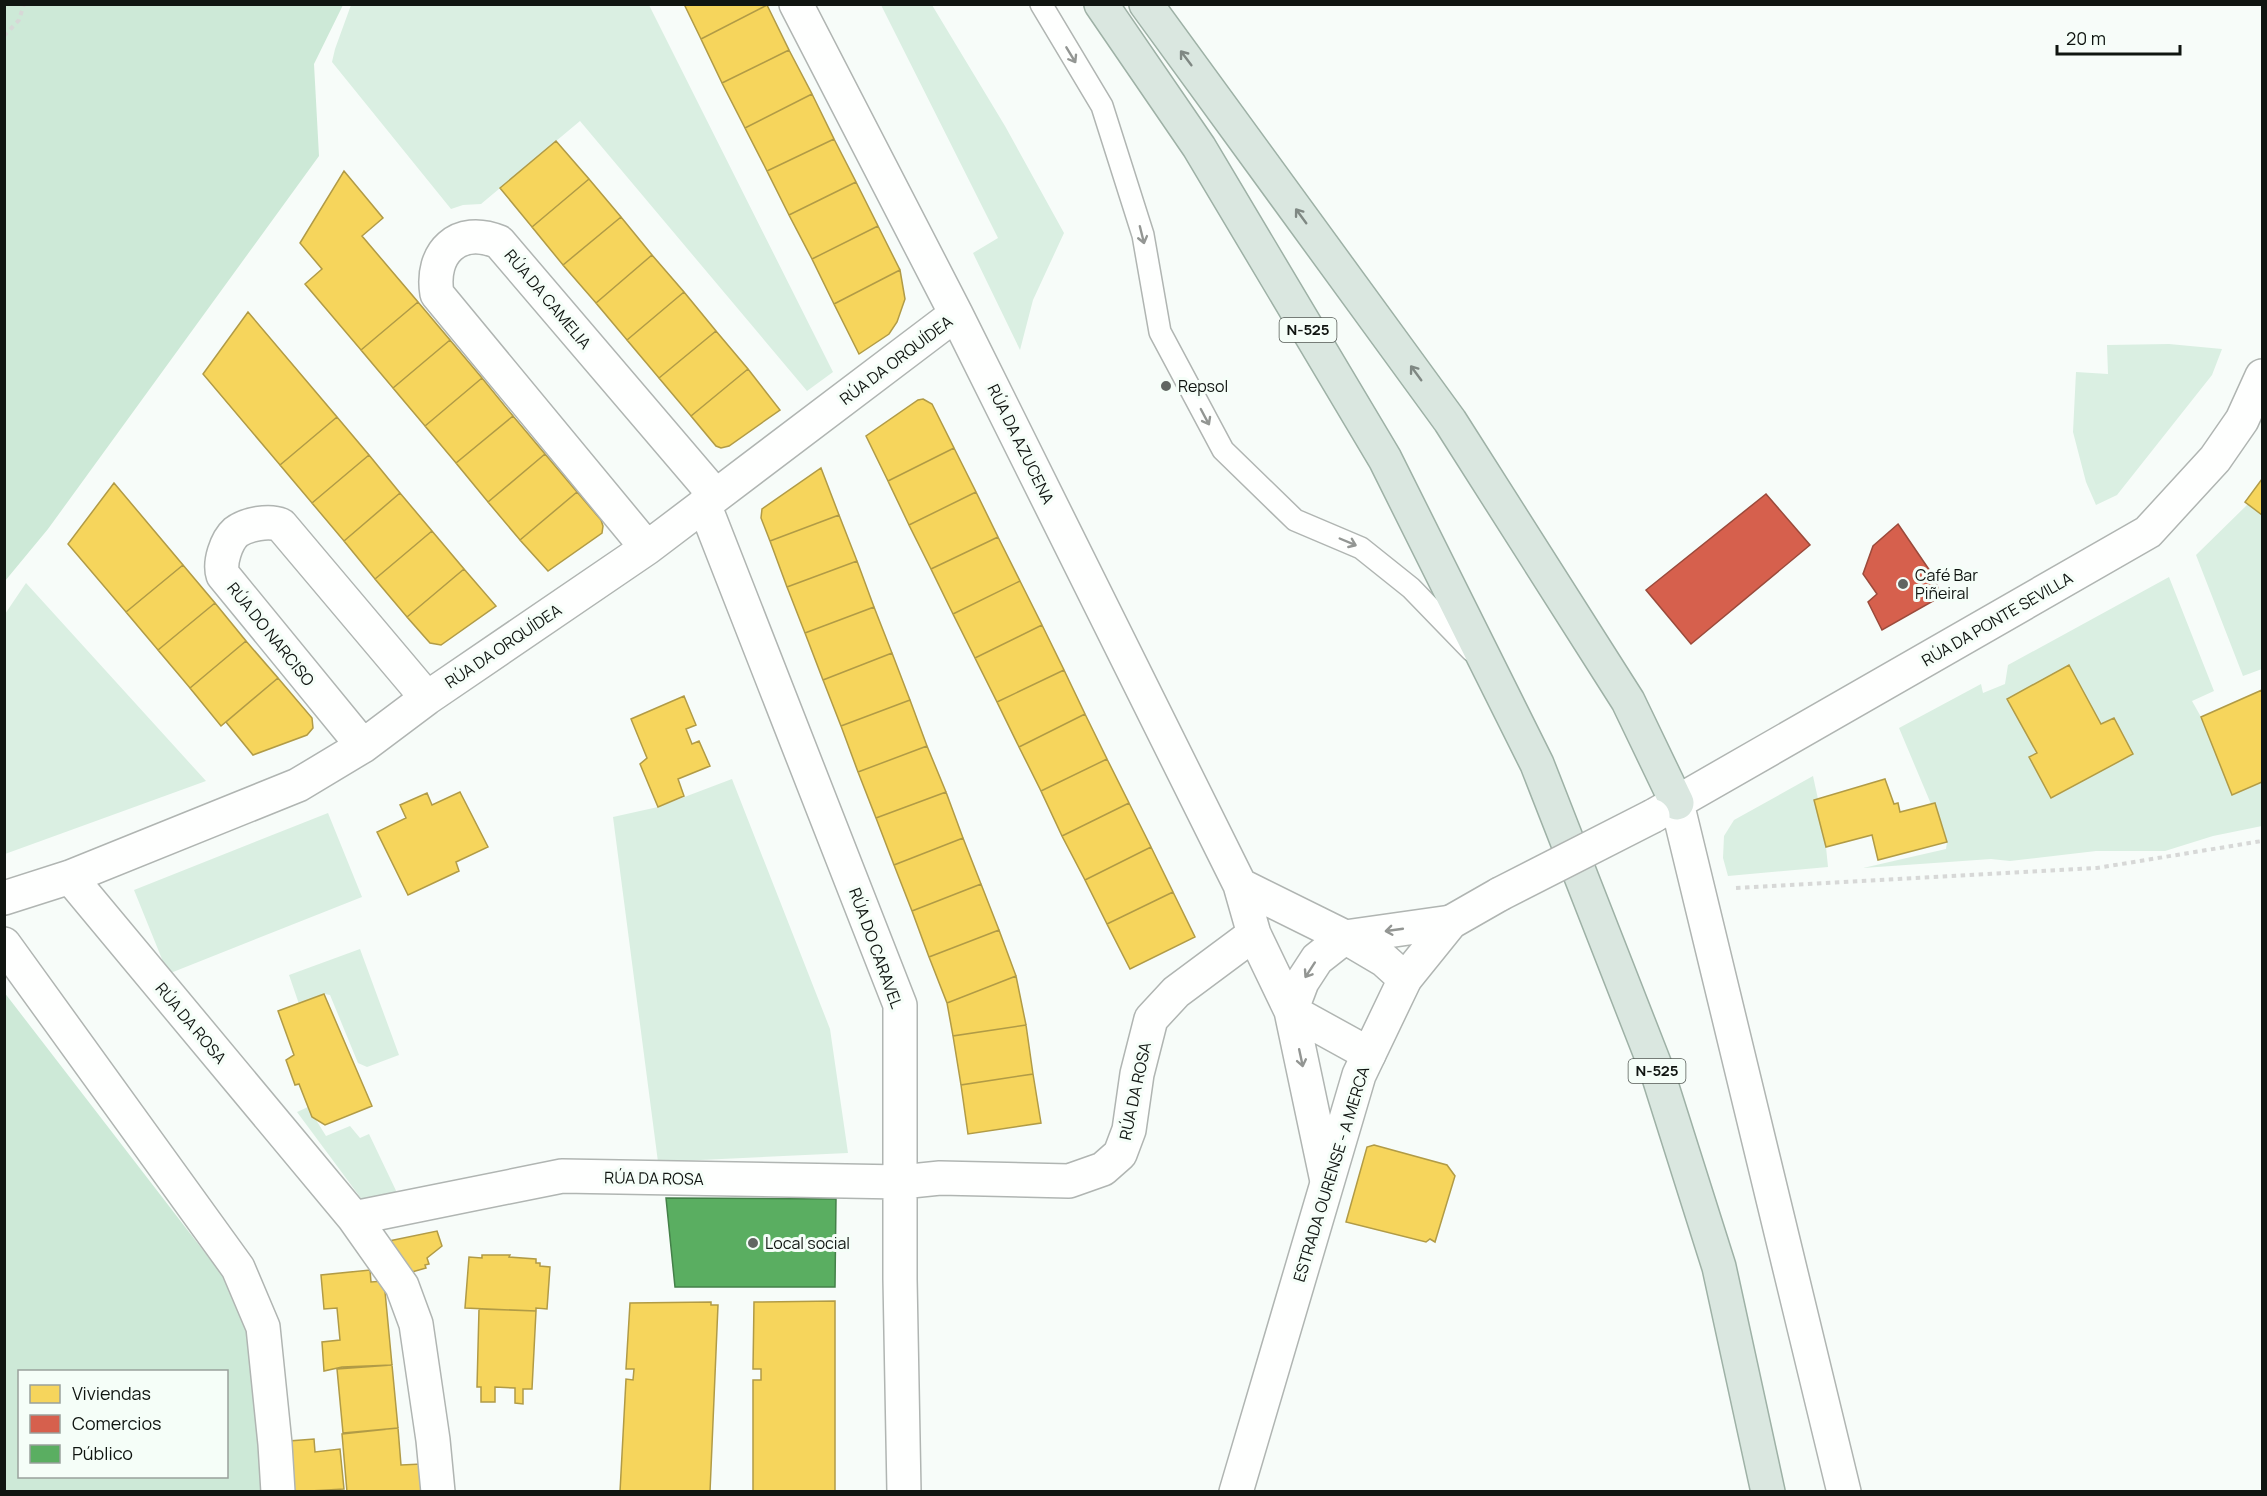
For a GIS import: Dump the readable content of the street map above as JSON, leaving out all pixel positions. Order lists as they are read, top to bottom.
{
  "streets": {
    "highway": ["N-525"],
    "street": [
      "RÚA DA CAMELIA",
      "RÚA DA ORQUÍDEA",
      "RÚA DA AZUCENA",
      "RÚA DA PONTE SEVILLA",
      "RÚA DO NARCISO",
      "RÚA DO CARAVEL",
      "RÚA DA ROSA",
      "ESTRADA OURENSE - A MERCA"
    ]
  },
  "crossings": [
    ["RÚA DA CAMELIA", "RÚA DA ORQUÍDEA"],
    ["RÚA DA CAMELIA", "RÚA DO CARAVEL"],
    ["RÚA DA ORQUÍDEA", "RÚA DA AZUCENA"],
    ["RÚA DA ORQUÍDEA", "RÚA DO NARCISO"],
    ["RÚA DA ORQUÍDEA", "RÚA DO CARAVEL"],
    ["RÚA DA ORQUÍDEA", "RÚA DA ROSA"],
    ["RÚA DA AZUCENA", "RÚA DA ROSA"],
    ["RÚA DA AZUCENA", "ESTRADA OURENSE - A MERCA"],
    ["RÚA DA PONTE SEVILLA", "ESTRADA OURENSE - A MERCA"],
    ["RÚA DO CARAVEL", "RÚA DA ROSA"]
  ],
  "places": ["Repsol", "Café Bar Piñeiral", "Local social"],
  "legend": ["Viviendas", "Comercios", "Público"],
  "scale_bar": "20 m"
}
